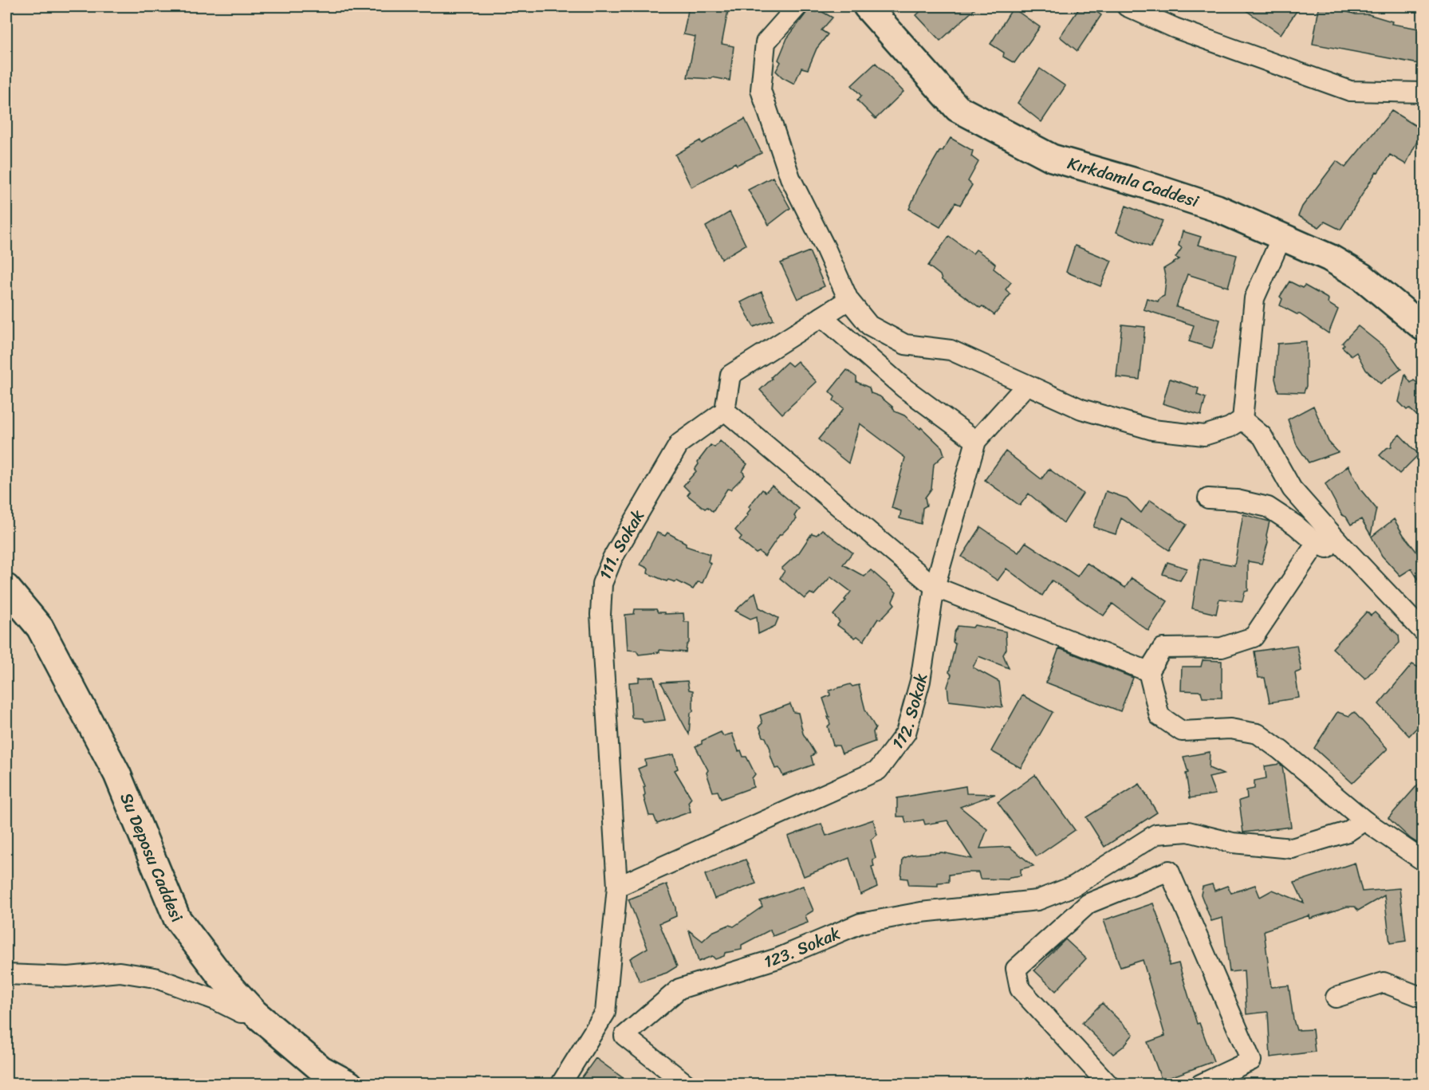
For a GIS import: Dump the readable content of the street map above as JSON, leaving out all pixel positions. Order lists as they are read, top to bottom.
{
  "streets": {
    "street": [
      "Kırkdamla Caddesi",
      "111. Sokak",
      "112. Sokak",
      "Su Deposu Caddesi",
      "123. Sokak"
    ]
  },
  "crossings": [
    ["111. Sokak", "112. Sokak"]
  ]
}
